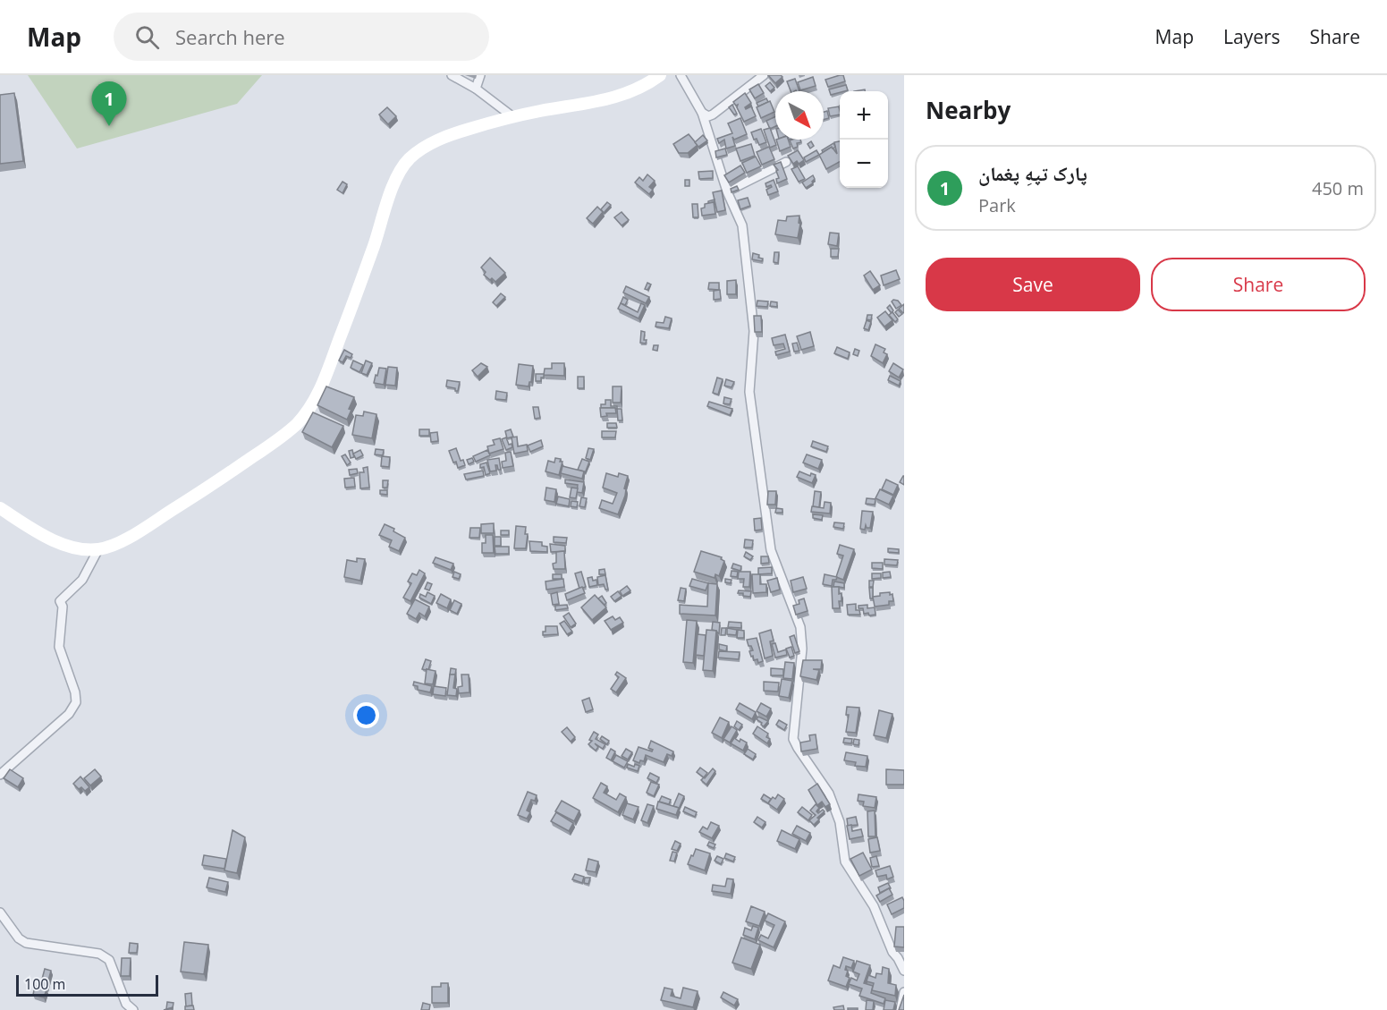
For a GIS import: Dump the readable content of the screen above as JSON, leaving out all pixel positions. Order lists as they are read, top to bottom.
{
  "scale_bar": "100 m",
  "north": "bottom right",
  "page": {
    "header": "Map",
    "search": "Search here",
    "nav": ["Map", "Layers", "Share"],
    "heading": "Nearby",
    "pins": "1",
    "map_buttons": ["+", "−"],
    "list": [
      {
        "mark": "1",
        "name": "پارک تپهِ پغمان",
        "note": "Park",
        "value": "450 m"
      }
    ],
    "buttons": ["Save", "Share"],
    "scale": "100 m"
  }
}
